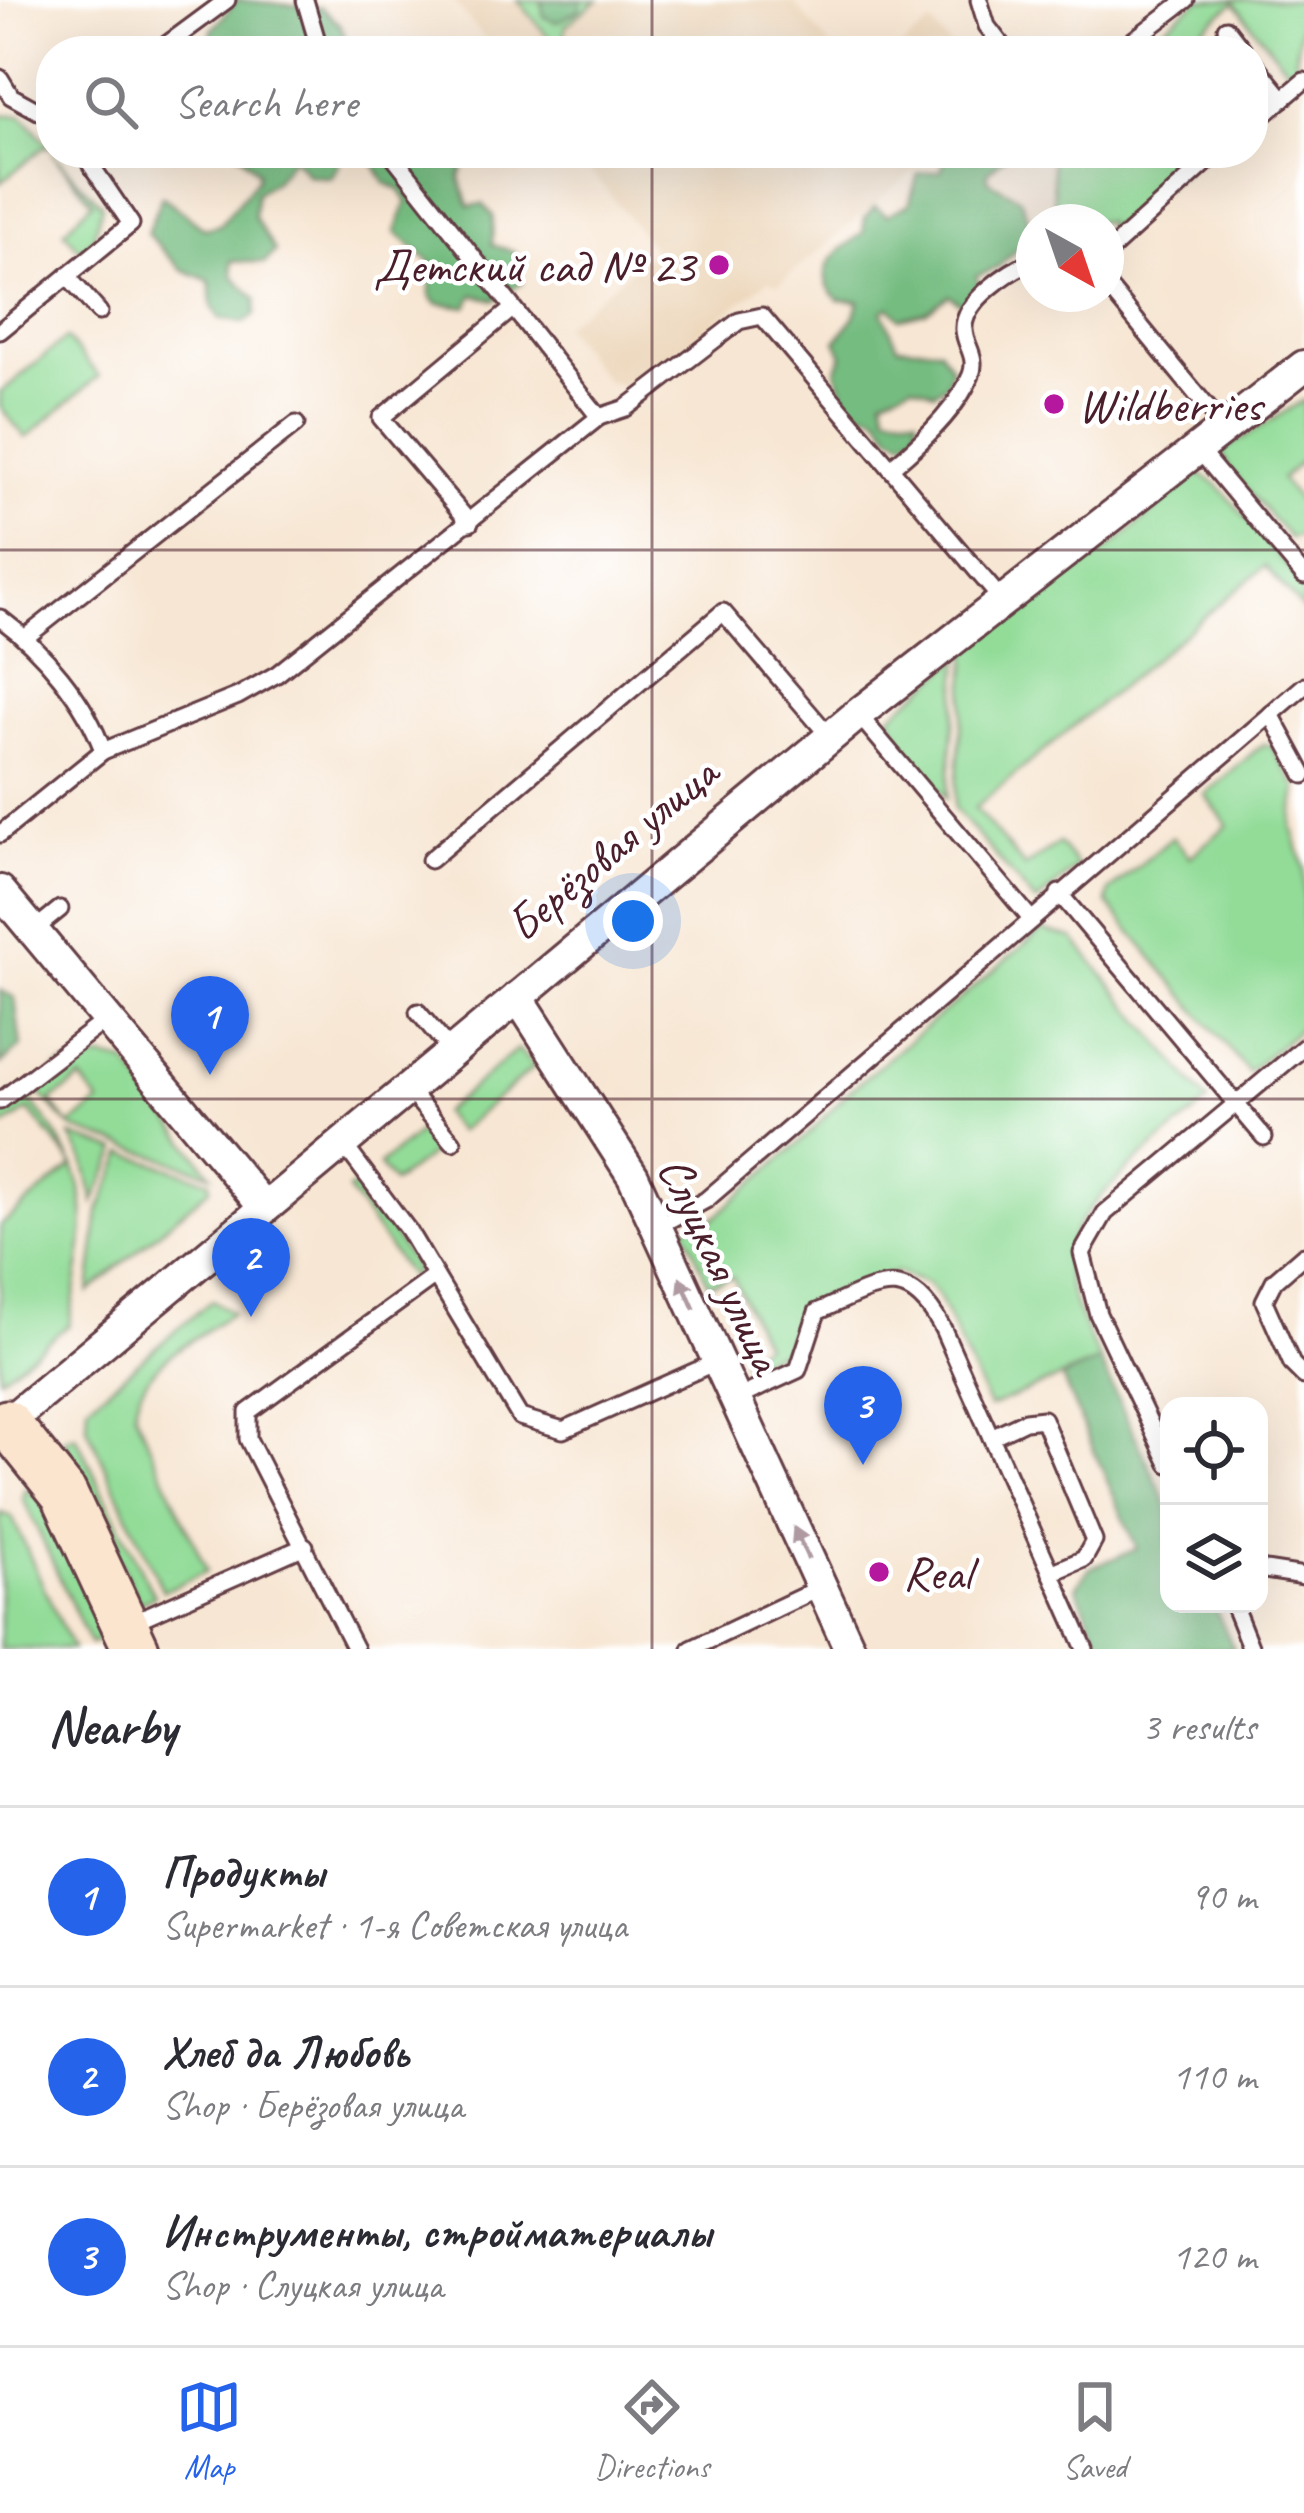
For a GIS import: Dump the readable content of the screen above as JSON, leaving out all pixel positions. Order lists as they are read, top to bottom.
{
  "streets": {
    "street": ["Берёзовая улица", "Слуцкая улица"]
  },
  "crossings": [
    ["Берёзовая улица", "Слуцкая улица"]
  ],
  "one_way": ["Слуцкая улица"],
  "places": ["Детский сад № 23", "Wildberries", "Real"],
  "north": "bottom right",
  "page": {
    "search": "Search here",
    "pins": ["1", "2", "3"],
    "heading": ["Nearby", "3 results"],
    "list": [
      {
        "mark": "1",
        "name": "Продукты",
        "note": "Supermarket · 1-я Советская улица",
        "value": "90 m"
      },
      {
        "mark": "2",
        "name": "Хлеб да Любовь",
        "note": "Shop · Берёзовая улица",
        "value": "110 m"
      },
      {
        "mark": "3",
        "name": "Инструменты, стройматериалы",
        "note": "Shop · Слуцкая улица",
        "value": "120 m"
      }
    ],
    "nav": ["Map", "Directions", "Saved"]
  }
}
